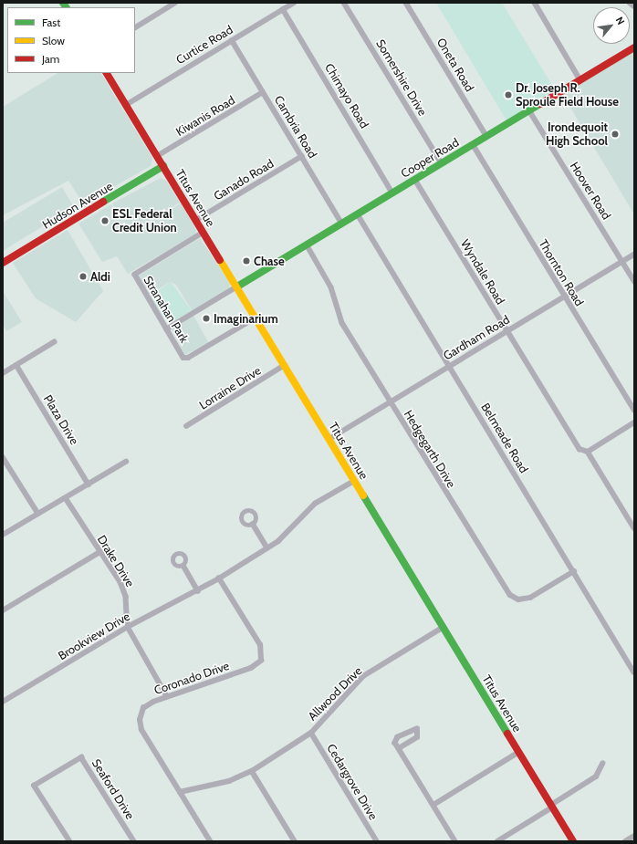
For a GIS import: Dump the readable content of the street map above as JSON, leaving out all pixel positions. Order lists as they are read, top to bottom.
{
  "streets": {
    "main road": ["Cooper Road", "Titus Avenue", "Hudson Avenue"],
    "street": [
      "Curtice Road",
      "Oneta Road",
      "Somershire Drive",
      "Chimayo Road",
      "Kiwanis Road",
      "Cambria Road",
      "Ganado Road",
      "Hoover Road",
      "Wyndale Road",
      "Thornton Road",
      "Stranahan Park",
      "Gardham Road",
      "Lorraine Drive",
      "Plaza Drive",
      "Belmeade Road",
      "Hedgegarth Drive",
      "Drake Drive",
      "Brookview Drive",
      "Coronado Drive",
      "Allwood Drive",
      "Cedargrove Drive",
      "Seaford Drive"
    ]
  },
  "crossings": [
    ["Curtice Road", "Chimayo Road"],
    ["Curtice Road", "Cambria Road"],
    ["Curtice Road", "Titus Avenue"],
    ["Oneta Road", "Cooper Road"],
    ["Somershire Drive", "Cooper Road"],
    ["Chimayo Road", "Cooper Road"],
    ["Kiwanis Road", "Cambria Road"],
    ["Kiwanis Road", "Titus Avenue"],
    ["Cambria Road", "Cooper Road"],
    ["Cambria Road", "Ganado Road"],
    ["Cooper Road", "Hoover Road"],
    ["Cooper Road", "Titus Avenue"],
    ["Cooper Road", "Wyndale Road"],
    ["Cooper Road", "Thornton Road"],
    ["Cooper Road", "Belmeade Road"],
    ["Cooper Road", "Hedgegarth Drive"],
    ["Ganado Road", "Titus Avenue"],
    ["Hoover Road", "Gardham Road"],
    ["Titus Avenue", "Hudson Avenue"],
    ["Titus Avenue", "Stranahan Park"],
    ["Titus Avenue", "Gardham Road"],
    ["Titus Avenue", "Lorraine Drive"],
    ["Titus Avenue", "Brookview Drive"],
    ["Titus Avenue", "Allwood Drive"],
    ["Wyndale Road", "Gardham Road"],
    ["Thornton Road", "Gardham Road"],
    ["Gardham Road", "Belmeade Road"],
    ["Gardham Road", "Hedgegarth Drive"],
    ["Belmeade Road", "Hedgegarth Drive"],
    ["Drake Drive", "Brookview Drive"],
    ["Drake Drive", "Coronado Drive"],
    ["Brookview Drive", "Coronado Drive"],
    ["Coronado Drive", "Allwood Drive"],
    ["Allwood Drive", "Cedargrove Drive"]
  ],
  "places": [
    "Dr. Joseph R. Sproule Field House",
    "Irondequoit High School",
    "ESL Federal Credit Union",
    "Chase",
    "Aldi",
    "Imaginarium"
  ],
  "legend": ["Fast", "Slow", "Jam"],
  "north": "top right"
}
